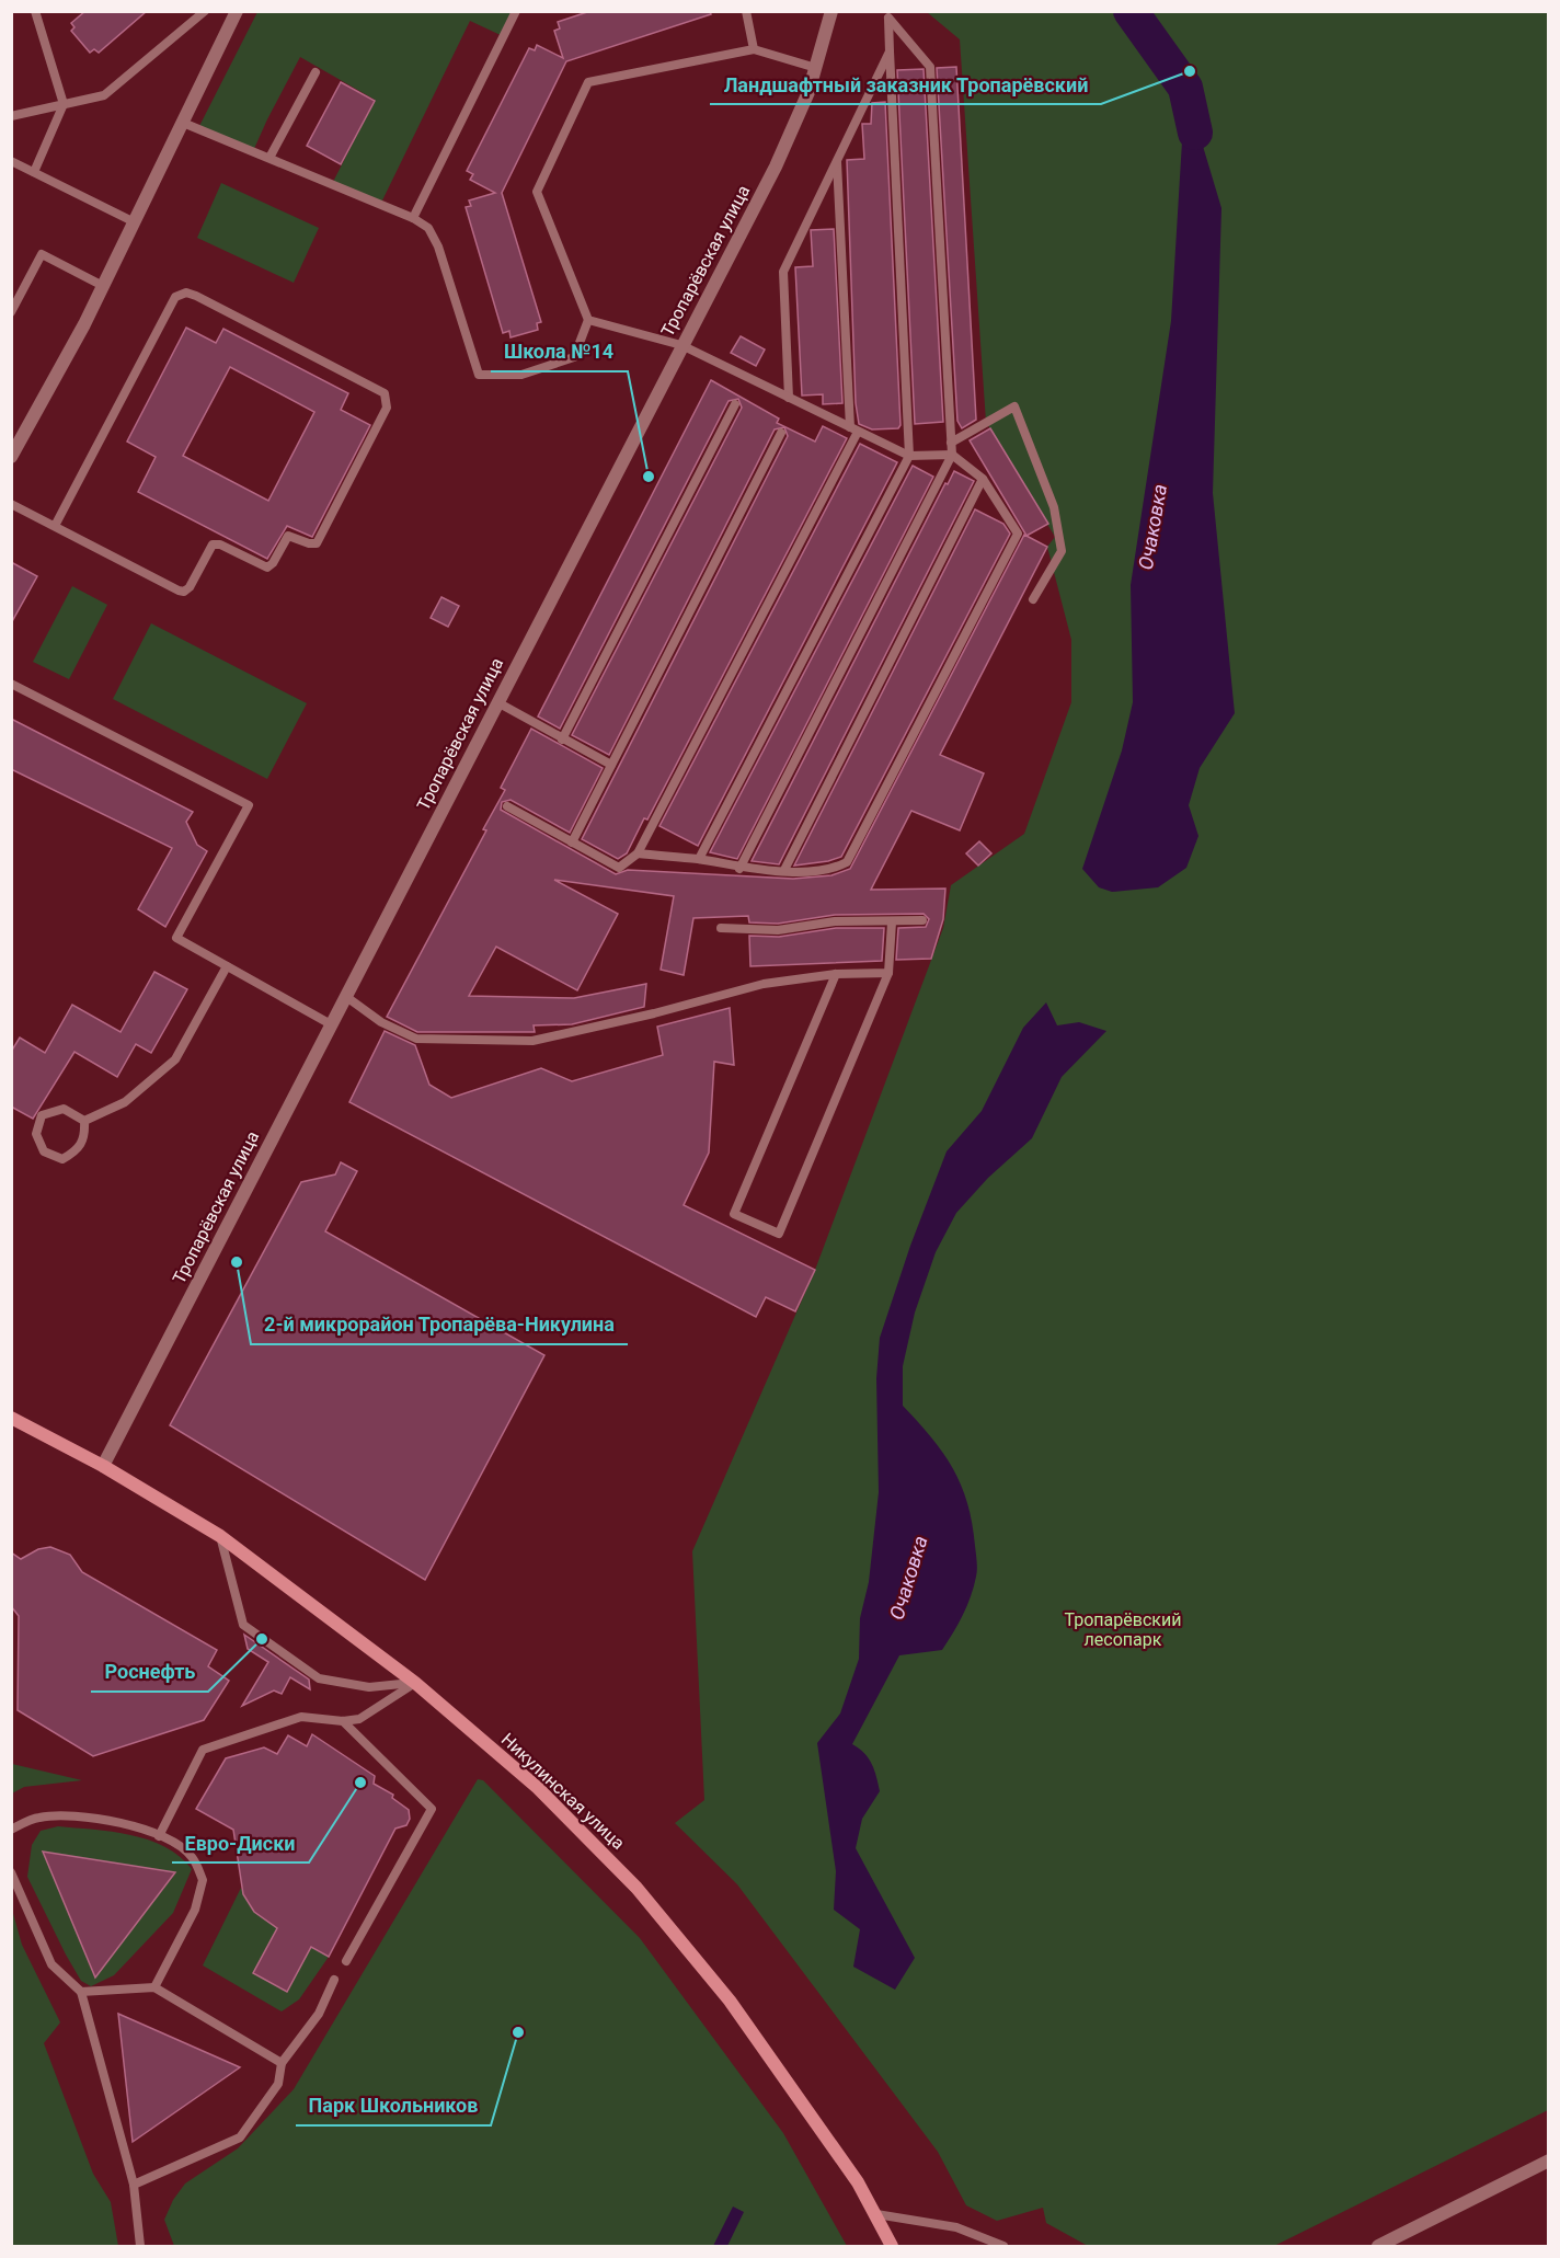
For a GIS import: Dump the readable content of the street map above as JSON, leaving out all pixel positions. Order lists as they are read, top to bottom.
{
  "streets": {
    "main road": ["Никулинская улица"],
    "street": ["Тропарёвская улица"]
  },
  "crossings": [
    ["Тропарёвская улица", "Никулинская улица"]
  ],
  "water": ["Очаковка"],
  "parks": ["Тропарёвский лесопарк"],
  "places": [
    "Ландшафтный заказник Тропарёвский",
    "Школа №14",
    "2-й микрорайон Тропарёва-Никулина",
    "Роснефть",
    "Евро-Диски",
    "Парк Школьников"
  ]
}
